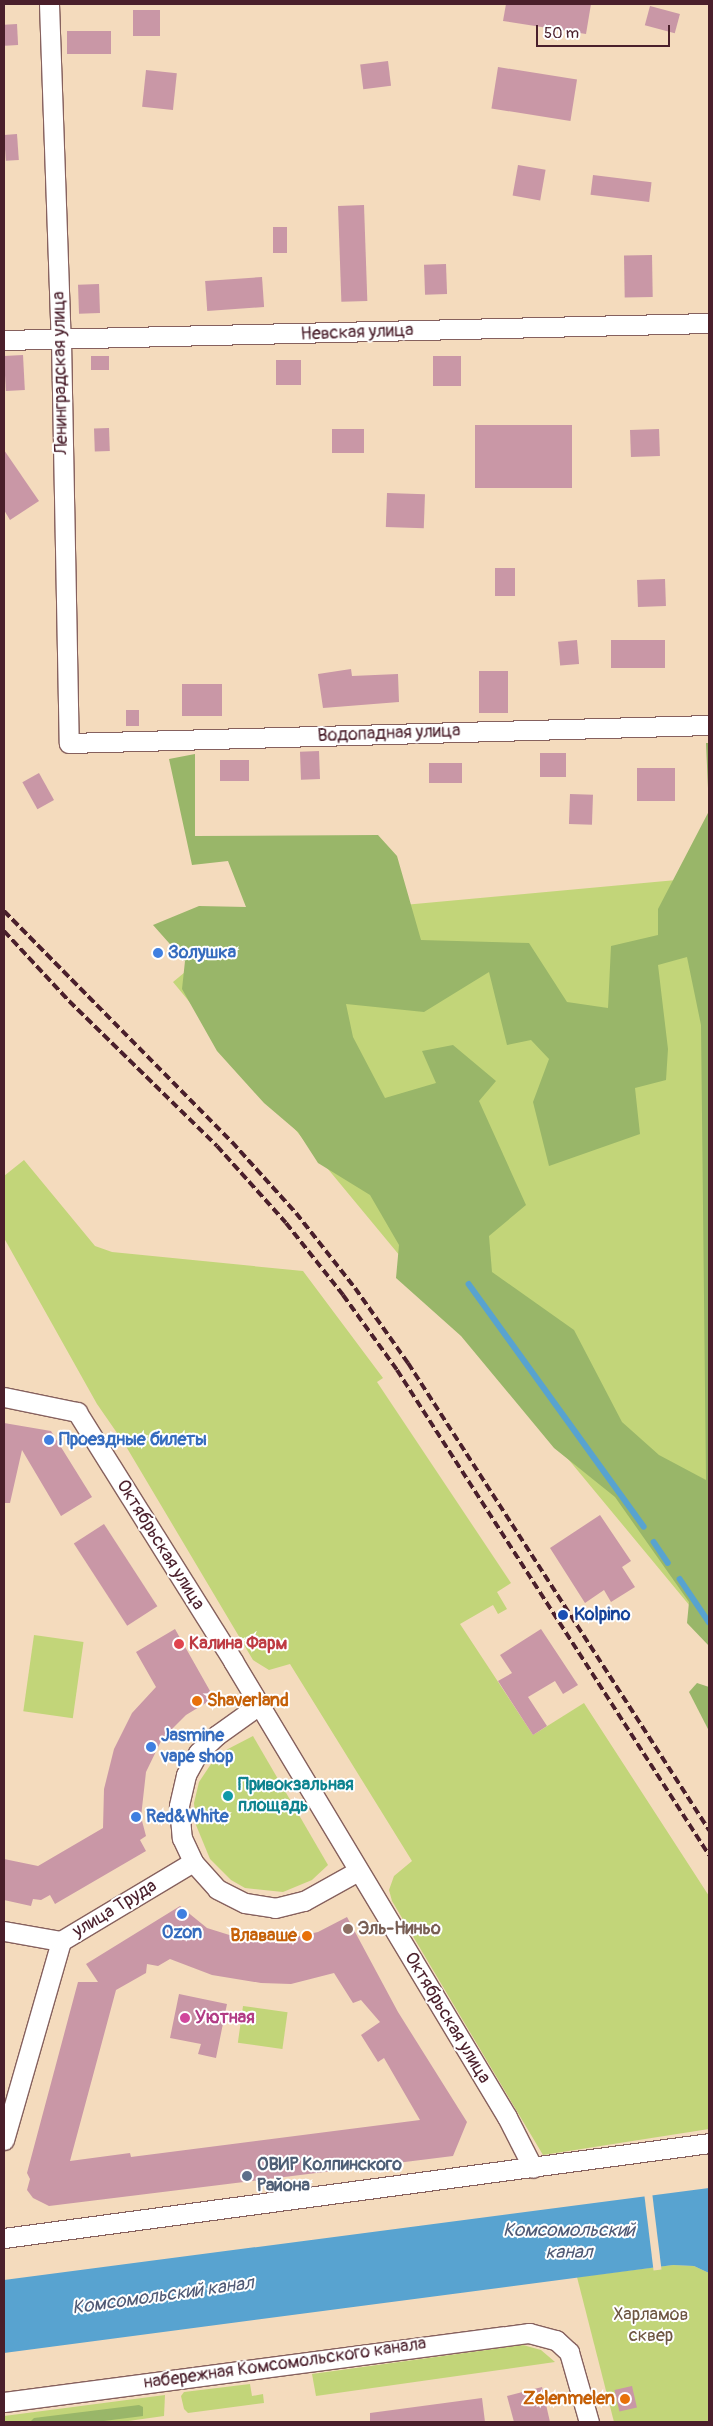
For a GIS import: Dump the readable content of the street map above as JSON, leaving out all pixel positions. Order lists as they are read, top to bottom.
{
  "streets": {
    "street": [
      "Невская улица",
      "Ленинградская улица",
      "Водопадная улица",
      "Октябрьская улица",
      "улица Труда",
      "набережная Комсомольского канала"
    ]
  },
  "crossings": [
    ["Невская улица", "Ленинградская улица"],
    ["Ленинградская улица", "Водопадная улица"]
  ],
  "water": ["Комсомольский канал"],
  "parks": ["Харламов сквер"],
  "places": [
    "Золушка",
    "Проездные билеты",
    "Kolpino",
    "Калина Фарм",
    "Shaverland",
    "Jasmine vape shop",
    "Привокзальная площадь",
    "Red&White",
    "Ozon",
    "Эль-Ниньо",
    "Влаваше",
    "Уютная",
    "ОВИР Колпинского Района",
    "Zelenmelen"
  ],
  "scale_bar": "50 m"
}
